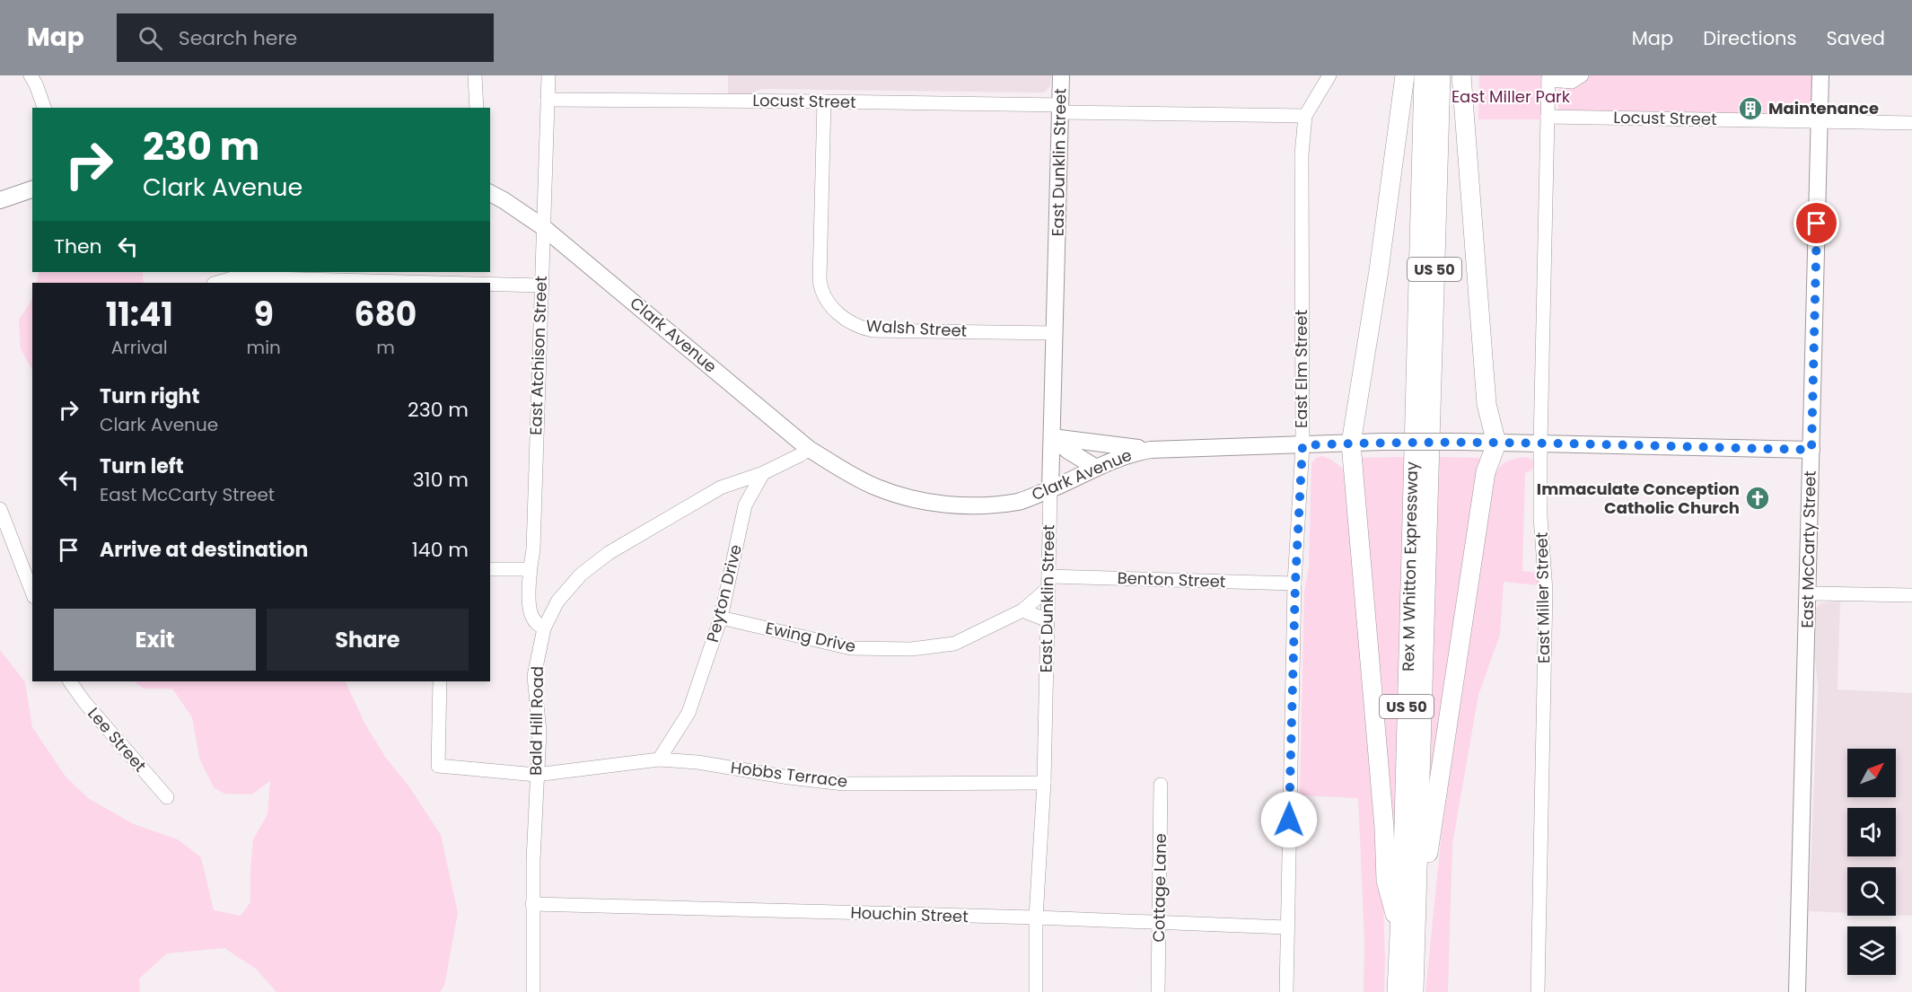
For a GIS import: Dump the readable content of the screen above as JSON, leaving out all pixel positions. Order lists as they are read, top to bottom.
{
  "streets": {
    "highway": ["US 50", "Rex M Whitton Expressway"],
    "main road": ["East Dunklin Street", "Clark Avenue", "East McCarty Street"],
    "street": [
      "Locust Street",
      "Walsh Street",
      "East Atchison Street",
      "East Elm Street",
      "Benton Street",
      "Peyton Drive",
      "East Miller Street",
      "Ewing Drive",
      "Bald Hill Road",
      "Lee Street",
      "Hobbs Terrace",
      "Cottage Lane",
      "Houchin Street"
    ]
  },
  "crossings": [
    ["Locust Street", "East Dunklin Street"],
    ["Locust Street", "Walsh Street"],
    ["Locust Street", "East Atchison Street"],
    ["Locust Street", "East Elm Street"],
    ["Locust Street", "East McCarty Street"],
    ["Locust Street", "East Miller Street"],
    ["East Dunklin Street", "Walsh Street"],
    ["East Dunklin Street", "Clark Avenue"],
    ["East Dunklin Street", "Benton Street"],
    ["East Dunklin Street", "Ewing Drive"],
    ["East Dunklin Street", "Hobbs Terrace"],
    ["East Dunklin Street", "Houchin Street"],
    ["Clark Avenue", "East Atchison Street"],
    ["Clark Avenue", "East Elm Street"],
    ["Clark Avenue", "East McCarty Street"],
    ["Clark Avenue", "East Miller Street"],
    ["East Atchison Street", "Bald Hill Road"],
    ["East Elm Street", "Benton Street"],
    ["East Elm Street", "Houchin Street"],
    ["Benton Street", "Ewing Drive"],
    ["Peyton Drive", "Ewing Drive"],
    ["Peyton Drive", "Bald Hill Road"],
    ["Peyton Drive", "Hobbs Terrace"],
    ["Bald Hill Road", "Hobbs Terrace"],
    ["Bald Hill Road", "Houchin Street"],
    ["Cottage Lane", "Houchin Street"]
  ],
  "parks": ["East Miller Park"],
  "places": {
    "building": ["Maintenance"],
    "church": ["Immaculate Conception Catholic Church"]
  },
  "north": "top right",
  "page": {
    "header": "Map",
    "search": "Search here",
    "nav": ["Map", "Directions", "Saved"],
    "turn": ["230 m", "Clark Avenue"],
    "then": "Then",
    "eta": [
      "11:41",
      "Arrival",
      "9",
      "min",
      "680",
      "m"
    ],
    "list": [
      {
        "name": "Turn right",
        "note": "Clark Avenue",
        "value": "230 m"
      },
      {
        "name": "Turn left",
        "note": "East McCarty Street",
        "value": "310 m"
      },
      {
        "name": "Arrive at destination",
        "value": "140 m"
      }
    ],
    "buttons": ["Exit", "Share"]
  }
}
